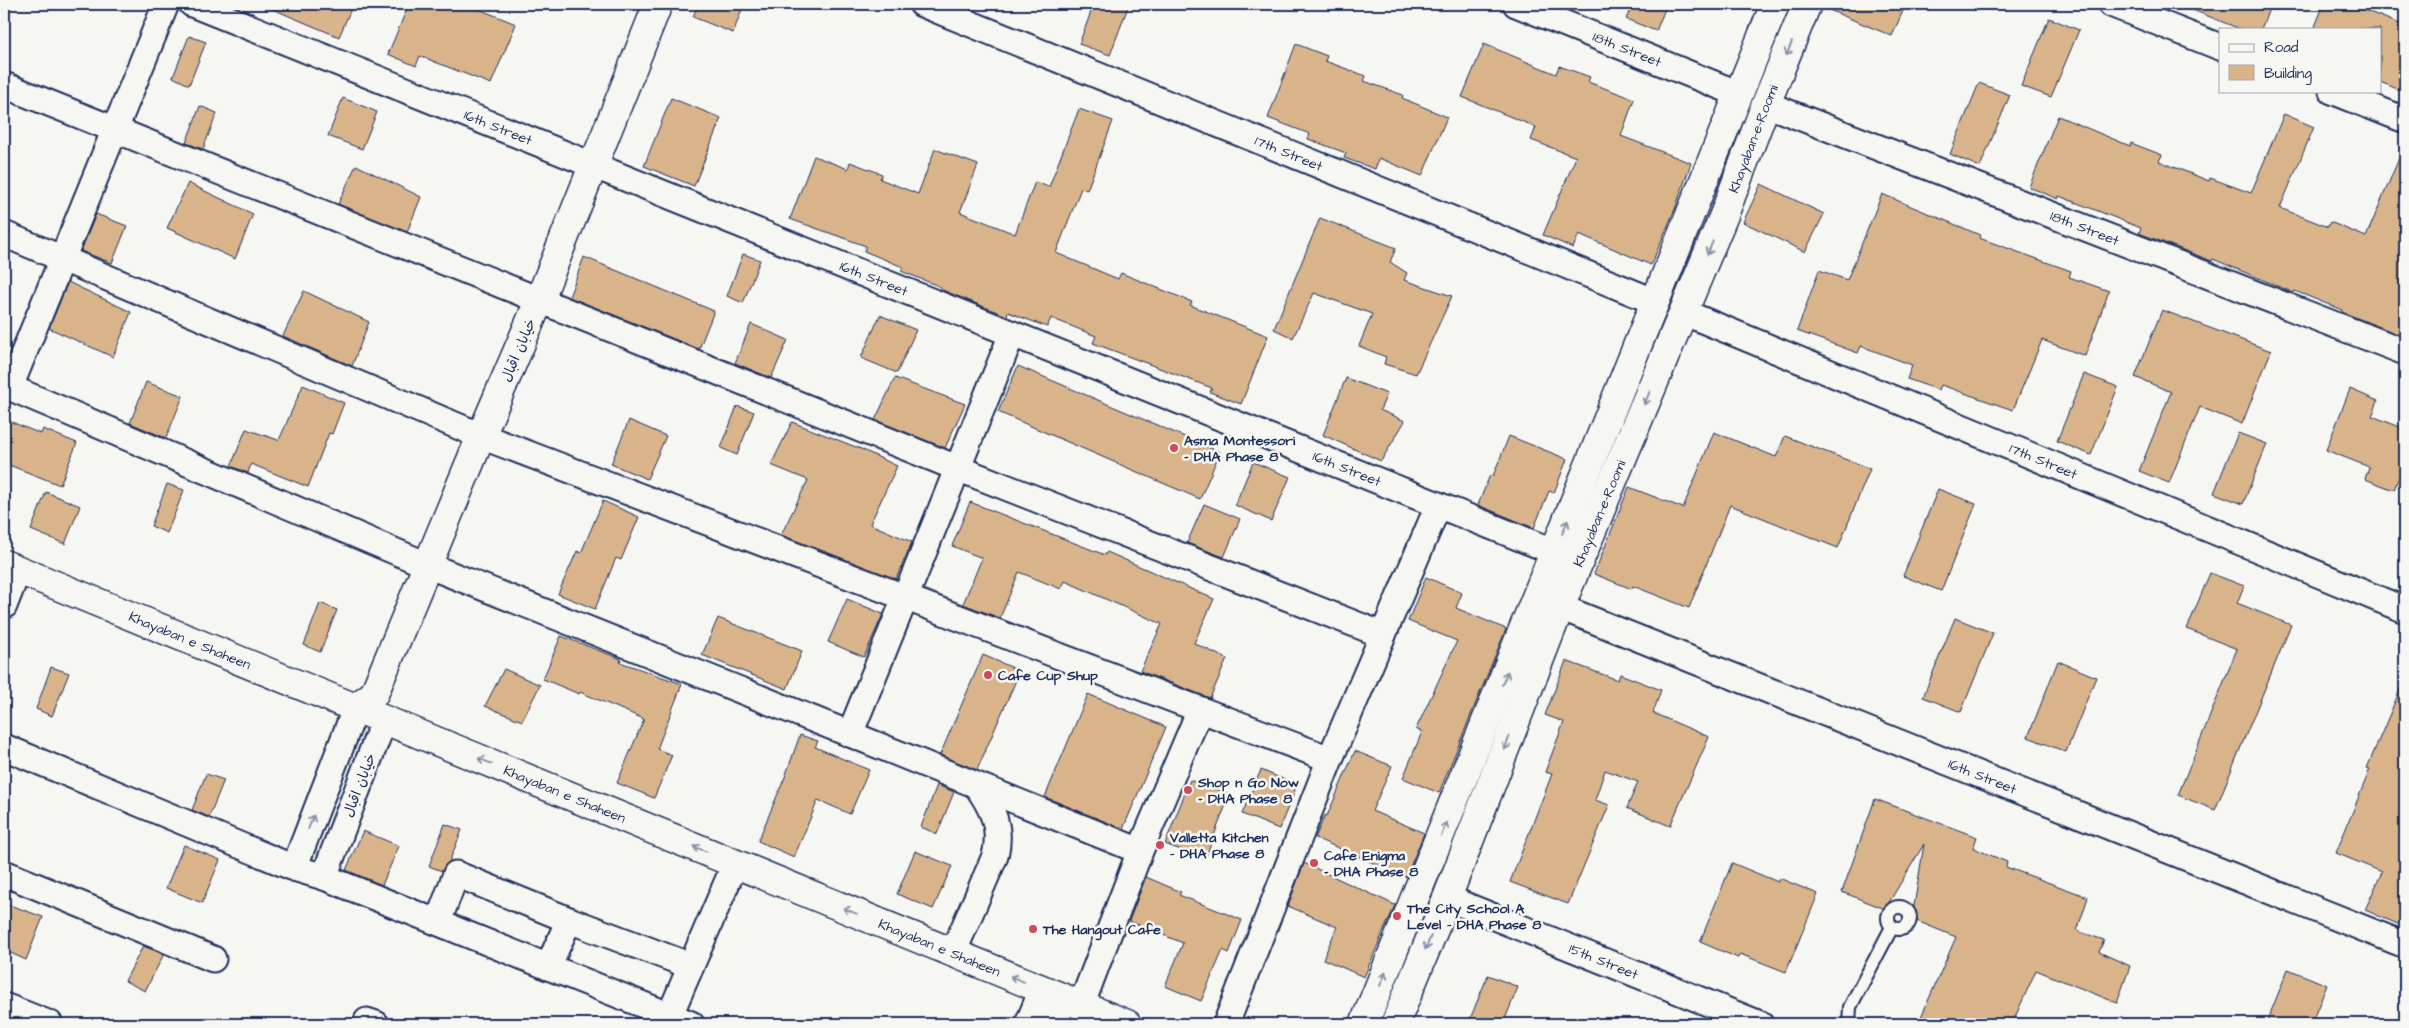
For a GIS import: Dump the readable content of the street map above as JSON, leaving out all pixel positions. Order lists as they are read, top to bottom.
{
  "streets": {
    "street": [
      "18th Street",
      "16th Street",
      "Khayaban-e-Roomi",
      "17th Street",
      "خیابان اقبال",
      "Khayaban e Shaheen",
      "15th Street"
    ]
  },
  "crossings": [
    ["18th Street", "Khayaban-e-Roomi"],
    ["16th Street", "Khayaban-e-Roomi"],
    ["16th Street", "خیابان اقبال"],
    ["Khayaban-e-Roomi", "17th Street"],
    ["Khayaban-e-Roomi", "15th Street"],
    ["خیابان اقبال", "Khayaban e Shaheen"]
  ],
  "places": [
    "Asma Montessori - DHA Phase 8",
    "Cafe Cup Shup",
    "Shop n Go Now - DHA Phase 8",
    "Valletta Kitchen - DHA Phase 8",
    "Cafe Enigma - DHA Phase 8",
    "The City School A Level - DHA Phase 8",
    "The Hangout Cafe"
  ],
  "legend": ["Road", "Building"]
}
